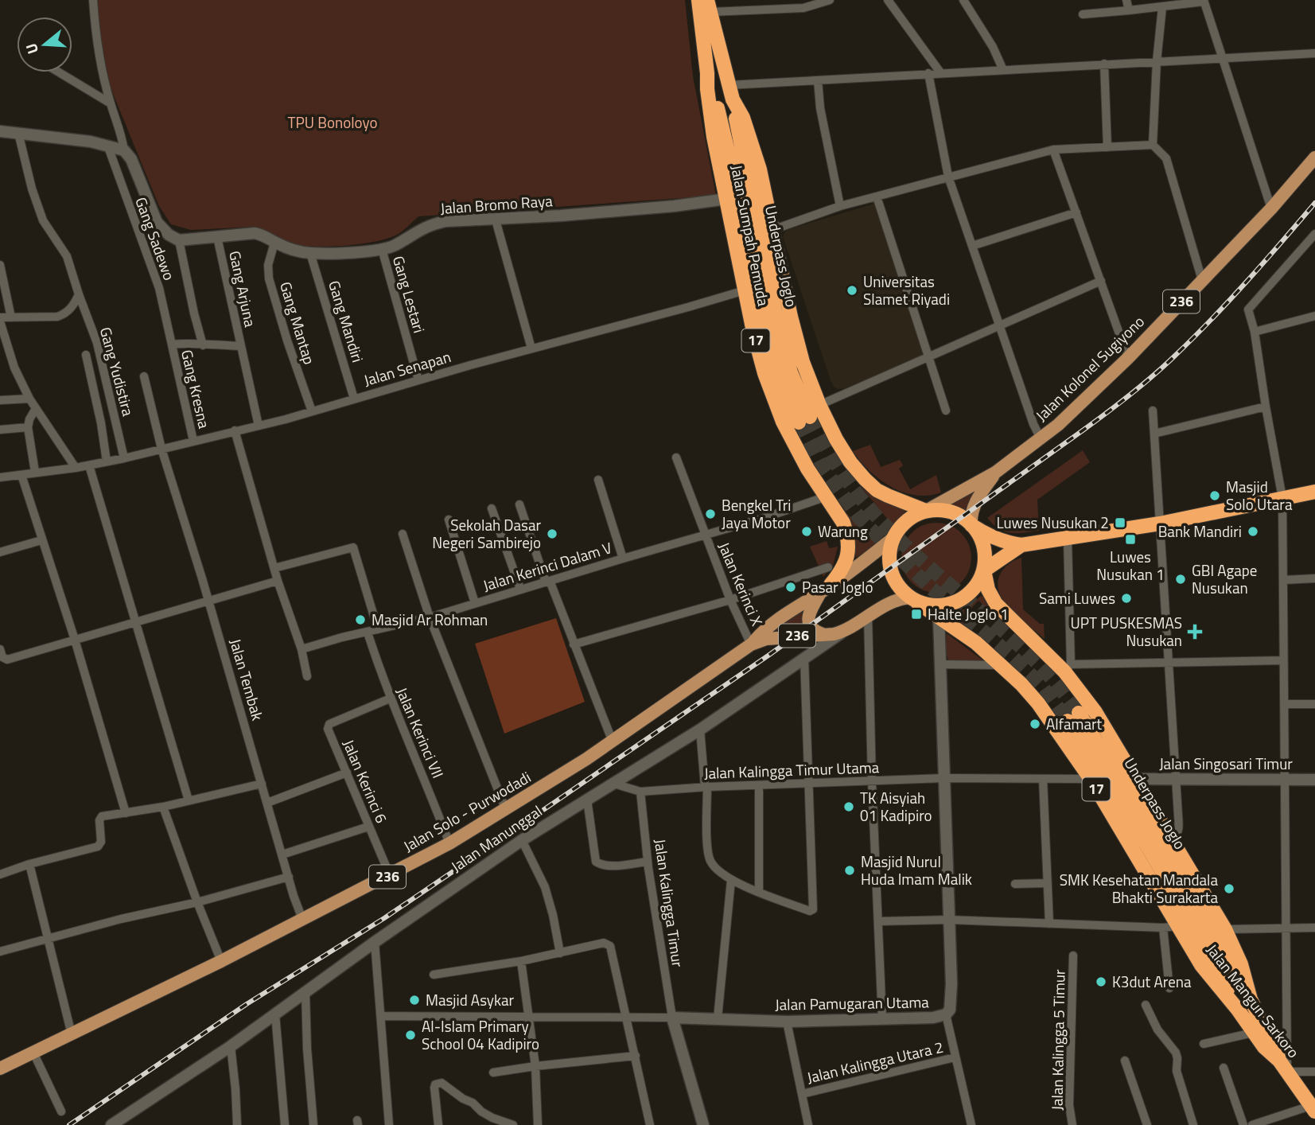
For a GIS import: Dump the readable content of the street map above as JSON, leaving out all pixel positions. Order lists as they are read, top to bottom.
{
  "streets": {
    "highway": [
      "Jalan Sumpah Pemuda",
      "Underpass Joglo",
      "17",
      "Jalan Mangun Sarkoro"
    ],
    "main road": [
      "236",
      "Jalan Kolonel Sugiyono",
      "Jalan Solo - Purwodadi",
      "Jalan Manunggal"
    ],
    "street": [
      "Jalan Bromo Raya",
      "Gang Sadewo",
      "Gang Arjuna",
      "Gang Lestari",
      "Gang Mandiri",
      "Gang Mantap",
      "Jalan Senapan",
      "Gang Yudistira",
      "Gang Kresna",
      "Jalan Kerinci Dalam V",
      "Jalan Kerinci X",
      "Jalan Tembak",
      "Jalan Kerinci VII",
      "Jalan Singosari Timur",
      "Jalan Kalingga Timur Utama",
      "Jalan Kerinci 6",
      "Jalan Kalingga Timur",
      "Jalan Pamugaran Utama",
      "Jalan Kalingga 5 Timur",
      "Jalan Kalingga Utara 2"
    ]
  },
  "crossings": [
    ["Jalan Bromo Raya", "Jalan Sumpah Pemuda"],
    ["Jalan Bromo Raya", "Gang Arjuna"],
    ["Jalan Bromo Raya", "Gang Lestari"],
    ["Jalan Bromo Raya", "Gang Mandiri"],
    ["Jalan Bromo Raya", "Gang Mantap"],
    ["Jalan Sumpah Pemuda", "Underpass Joglo"],
    ["Jalan Sumpah Pemuda", "236"],
    ["Jalan Sumpah Pemuda", "17"],
    ["Jalan Sumpah Pemuda", "Jalan Senapan"],
    ["Jalan Sumpah Pemuda", "Jalan Kolonel Sugiyono"],
    ["Jalan Sumpah Pemuda", "Jalan Kerinci Dalam V"],
    ["Jalan Sumpah Pemuda", "Jalan Solo - Purwodadi"],
    ["Jalan Sumpah Pemuda", "Jalan Manunggal"],
    ["Jalan Sumpah Pemuda", "Jalan Mangun Sarkoro"],
    ["Gang Sadewo", "Gang Kresna"],
    ["Underpass Joglo", "Jalan Mangun Sarkoro"],
    ["Gang Arjuna", "Jalan Senapan"],
    ["Gang Lestari", "Jalan Senapan"],
    ["236", "Jalan Solo - Purwodadi"],
    ["Gang Mandiri", "Jalan Senapan"],
    ["Gang Mantap", "Jalan Senapan"],
    ["17", "Jalan Kolonel Sugiyono"],
    ["17", "Jalan Solo - Purwodadi"],
    ["17", "Jalan Manunggal"],
    ["17", "Jalan Mangun Sarkoro"],
    ["Jalan Senapan", "Gang Yudistira"],
    ["Jalan Senapan", "Gang Kresna"],
    ["Jalan Senapan", "Jalan Tembak"],
    ["Jalan Kolonel Sugiyono", "Jalan Solo - Purwodadi"],
    ["Jalan Kolonel Sugiyono", "Jalan Manunggal"],
    ["Jalan Kolonel Sugiyono", "Jalan Mangun Sarkoro"],
    ["Jalan Kerinci Dalam V", "Jalan Kerinci X"],
    ["Jalan Kerinci Dalam V", "Jalan Kerinci VII"],
    ["Jalan Kerinci X", "Jalan Solo - Purwodadi"],
    ["Jalan Tembak", "Jalan Solo - Purwodadi"],
    ["Jalan Kerinci VII", "Jalan Kerinci 6"],
    ["Jalan Kerinci VII", "Jalan Solo - Purwodadi"],
    ["Jalan Singosari Timur", "Jalan Mangun Sarkoro"],
    ["Jalan Kalingga Timur Utama", "Jalan Kalingga Timur"],
    ["Jalan Kalingga Timur Utama", "Jalan Mangun Sarkoro"],
    ["Jalan Kalingga Timur Utama", "Jalan Pamugaran Utama"],
    ["Jalan Kerinci 6", "Jalan Solo - Purwodadi"],
    ["Jalan Solo - Purwodadi", "Jalan Manunggal"],
    ["Jalan Solo - Purwodadi", "Jalan Mangun Sarkoro"],
    ["Jalan Manunggal", "Jalan Mangun Sarkoro"],
    ["Jalan Kalingga Timur", "Jalan Pamugaran Utama"],
    ["Jalan Mangun Sarkoro", "Jalan Pamugaran Utama"]
  ],
  "parks": ["TPU Bonoloyo"],
  "places": {
    "other": [
      "Universitas Slamet Riyadi",
      "Masjid Solo Utara",
      "Bengkel Tri Jaya Motor",
      "Warung",
      "Bank Mandiri",
      "Sekolah Dasar Negeri Sambirejo",
      "GBI Agape Nusukan",
      "Pasar Joglo",
      "Sami Luwes",
      "Masjid Ar Rohman",
      "Alfamart",
      "TK Aisyiah 01 Kadipiro",
      "Masjid Nurul Huda Imam Malik",
      "SMK Kesehatan Mandala Bhakti Surakarta",
      "K3dut Arena",
      "Masjid Asykar",
      "Al-Islam Primary School 04 Kadipiro"
    ],
    "transit": ["Luwes Nusukan 2", "Luwes Nusukan 1", "Halte Joglo 1"],
    "health": ["UPT PUSKESMAS Nusukan"]
  },
  "north": "left"
}
